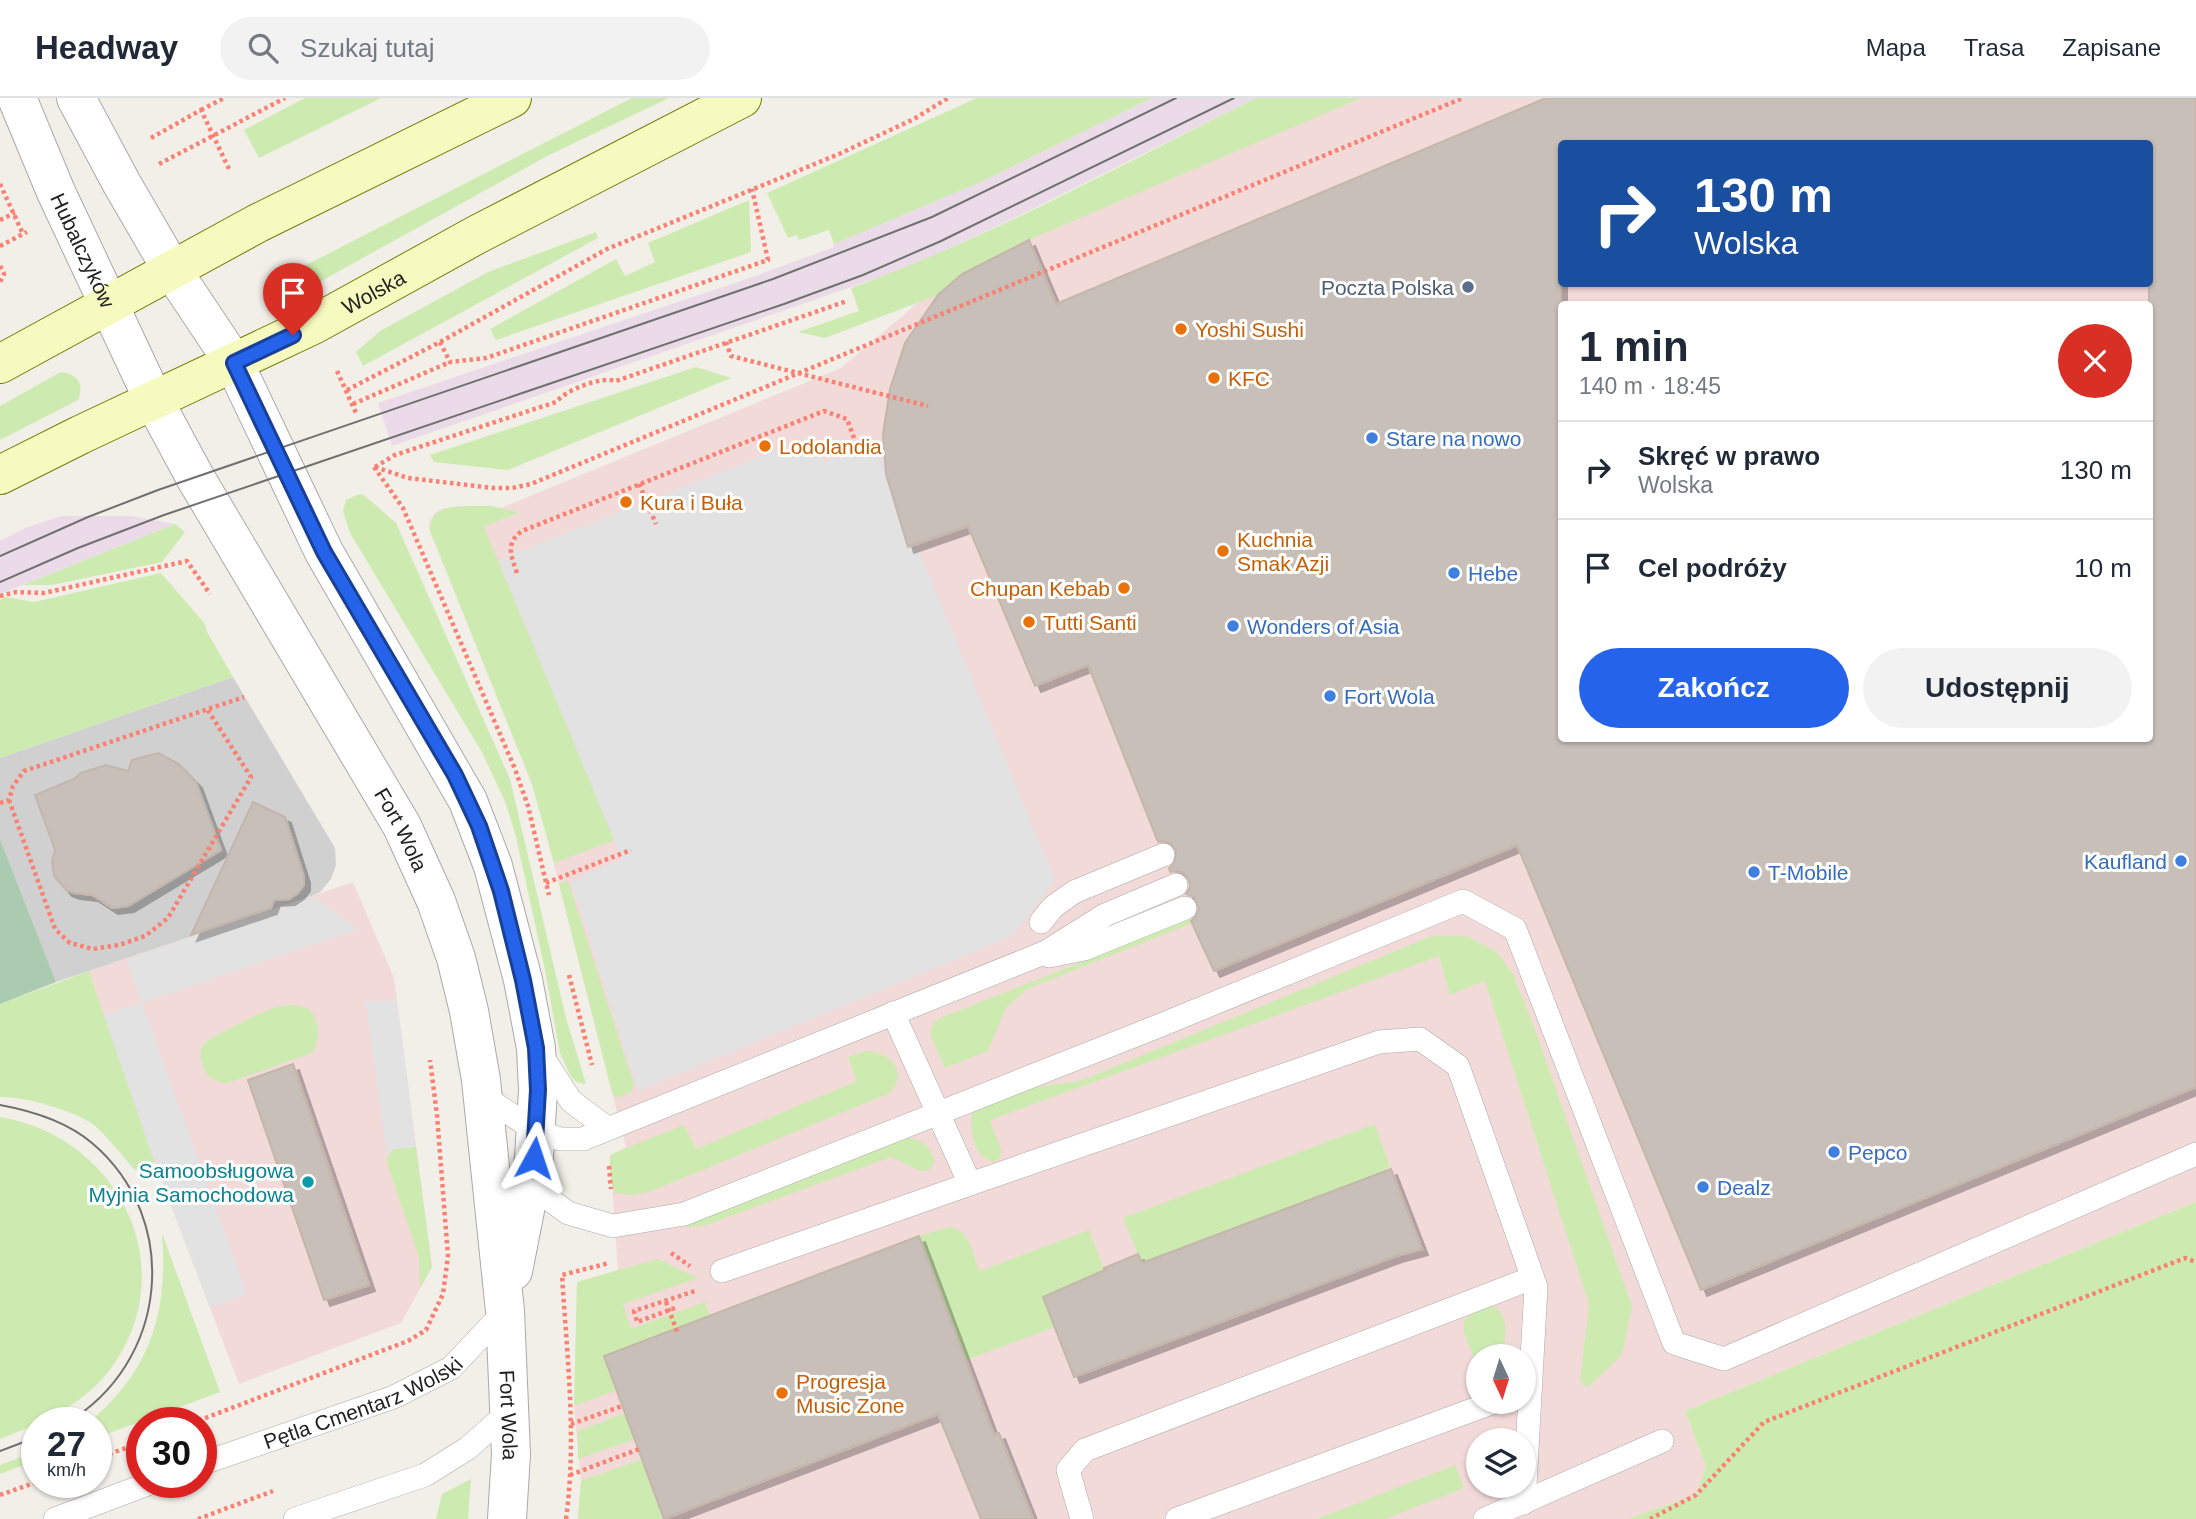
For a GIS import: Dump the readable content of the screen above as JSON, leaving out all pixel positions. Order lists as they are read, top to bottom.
{
  "streets": {
    "main road": ["Wolska"],
    "street": ["Hubalczyków", "Fort Wola"],
    "lane": ["Pętla Cmentarz Wolski"]
  },
  "crossings": [
    ["Hubalczyków", "Wolska"],
    ["Hubalczyków", "Fort Wola"],
    ["Wolska", "Fort Wola"],
    ["Fort Wola", "Pętla Cmentarz Wolski"]
  ],
  "places": [
    "Poczta Polska",
    "Yoshi Sushi",
    "KFC",
    "Stare na nowo",
    "Lodolandia",
    "Kura i Buła",
    "Kuchnia Smak Azji",
    "Hebe",
    "Chupan Kebab",
    "Tutti Santi",
    "Wonders of Asia",
    "Fort Wola",
    "Kaufland",
    "T-Mobile",
    "Pepco",
    "Samoobsługowa Myjnia Samochodowa",
    "Dealz",
    "Progresja Music Zone"
  ],
  "north": "bottom",
  "page": {
    "header": "Headway",
    "search": "Szukaj tutaj",
    "nav": ["Mapa", "Trasa", "Zapisane"],
    "turn": ["130 m", "Wolska"],
    "heading": ["1 min", "140 m · 18:45"],
    "list": [
      {
        "name": "Skręć w prawo",
        "note": "Wolska",
        "value": "130 m"
      },
      {
        "name": "Cel podróży",
        "value": "10 m"
      }
    ],
    "buttons": ["Zakończ", "Udostępnij"],
    "speed": "27 km/h",
    "limit": "30"
  }
}
